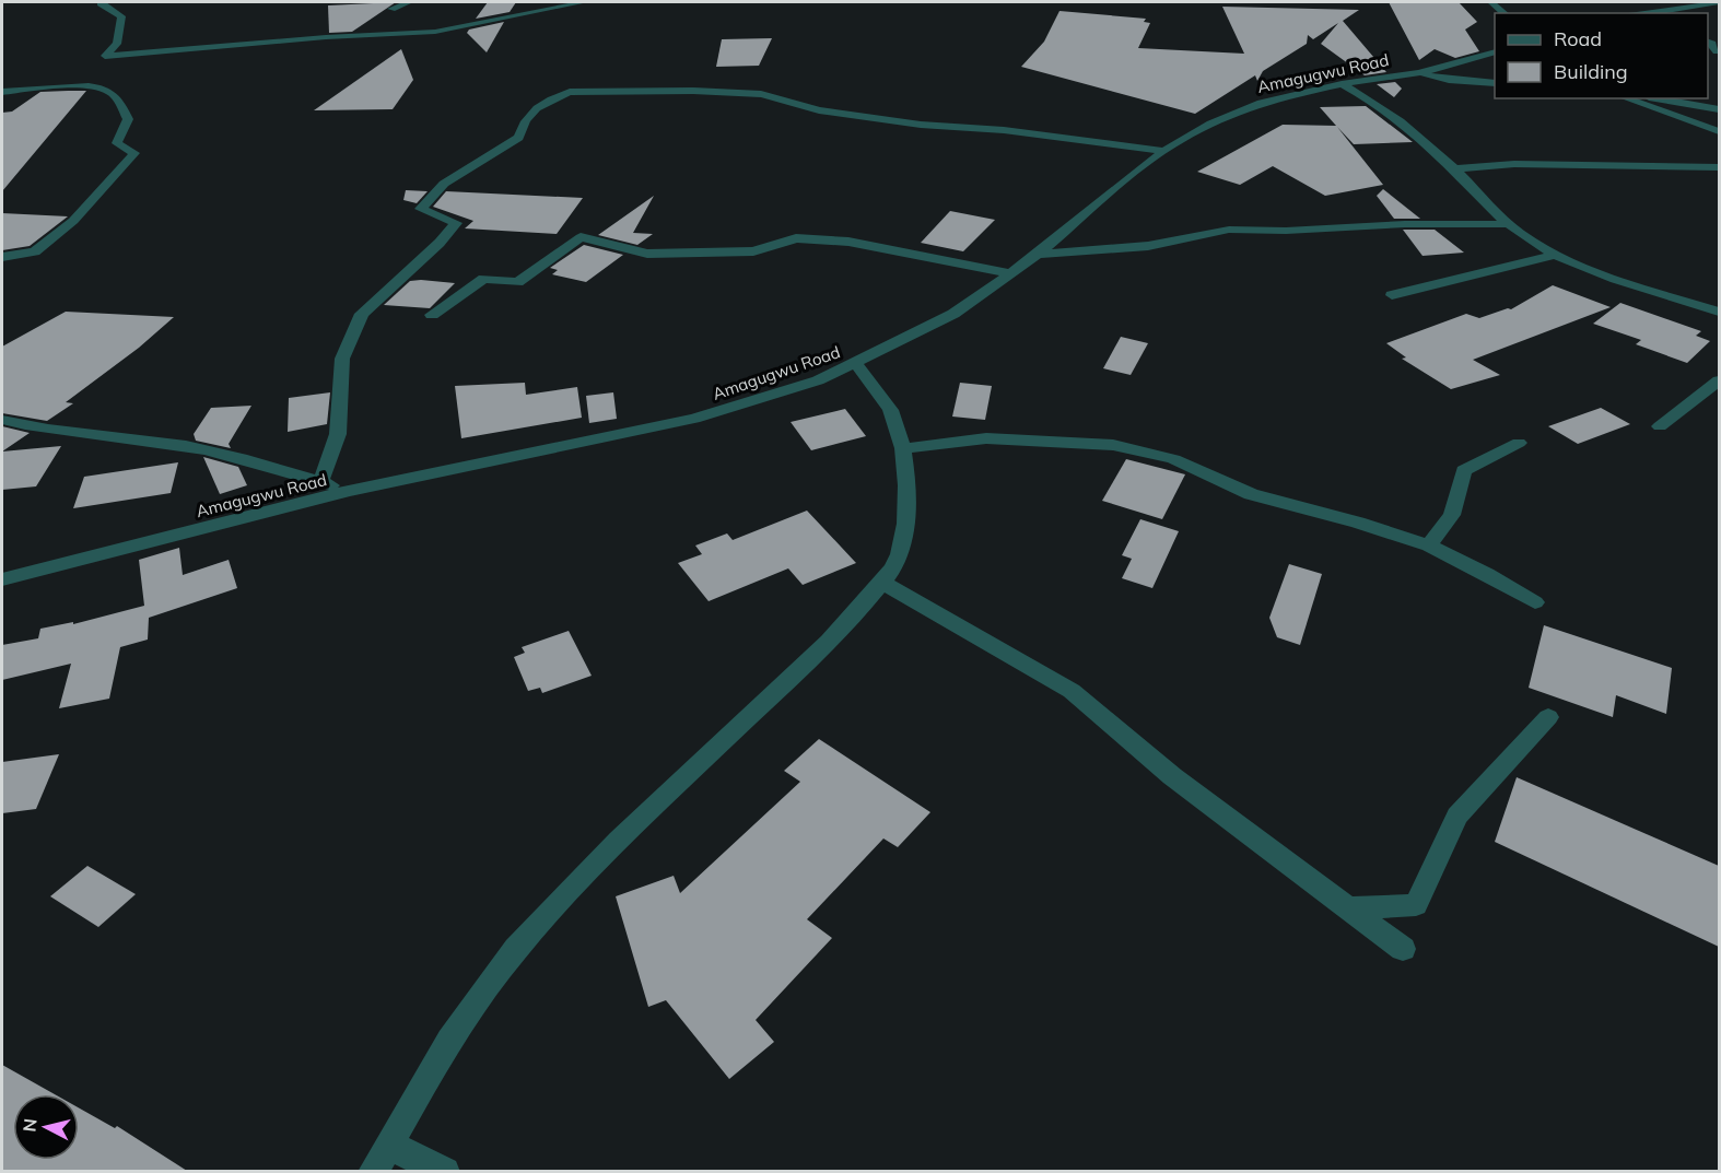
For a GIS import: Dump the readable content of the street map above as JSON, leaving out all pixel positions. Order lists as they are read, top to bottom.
{
  "streets": {
    "street": ["Amagugwu Road"]
  },
  "legend": ["Road", "Building"],
  "north": "left"
}
